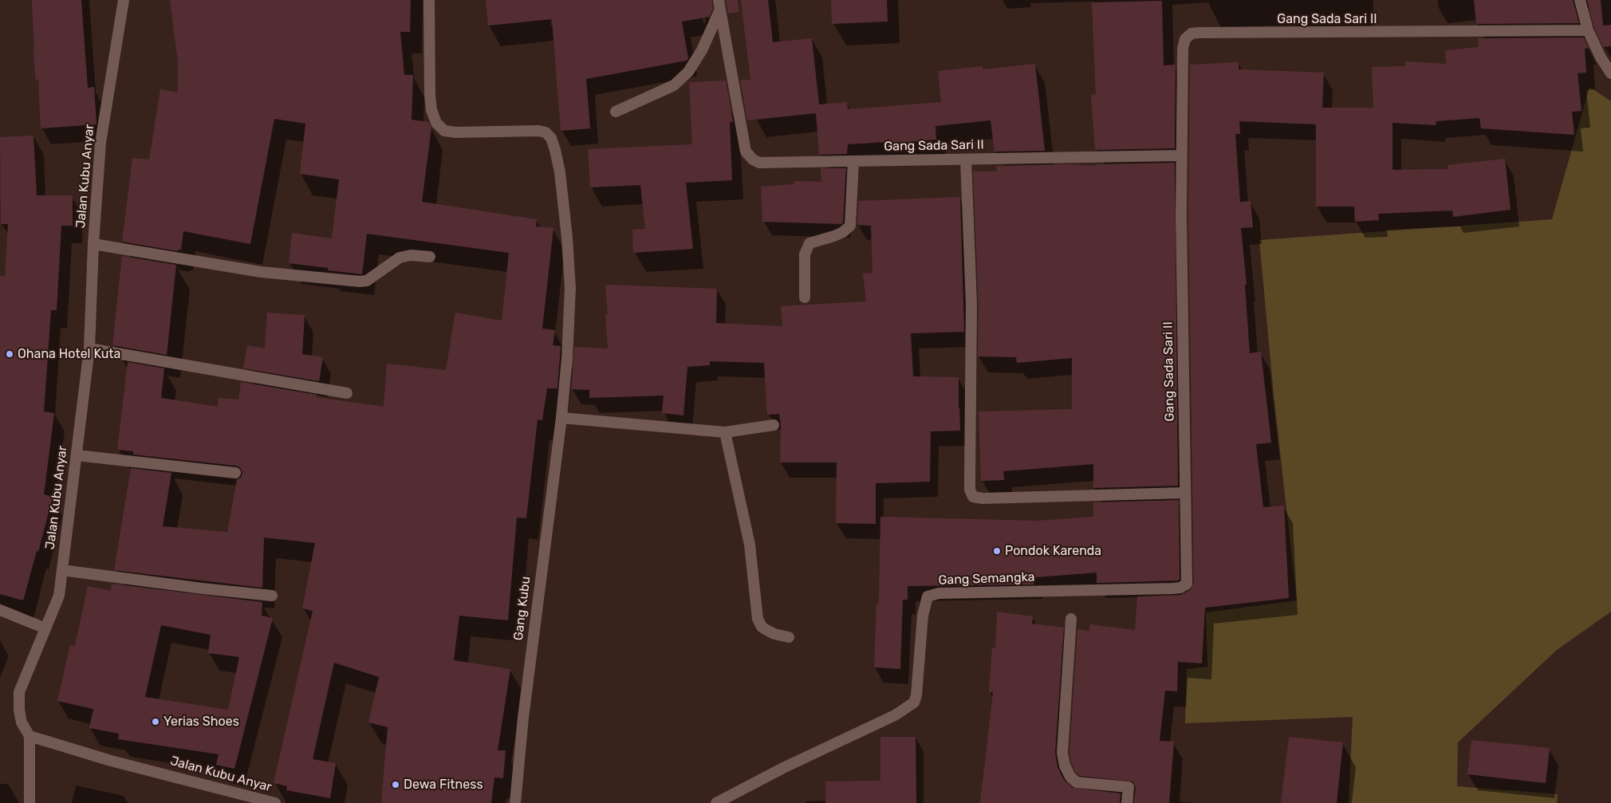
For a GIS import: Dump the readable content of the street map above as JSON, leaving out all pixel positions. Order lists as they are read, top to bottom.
{
  "streets": {
    "street": [
      "Gang Sada Sari II",
      "Jalan Kubu Anyar",
      "Gang Semangka",
      "Gang Kubu"
    ]
  },
  "crossings": [
    ["Gang Sada Sari II", "Gang Semangka"]
  ],
  "places": [
    "Ohana Hotel Kuta",
    "Pondok Karenda",
    "Yerias Shoes",
    "Dewa Fitness"
  ]
}
